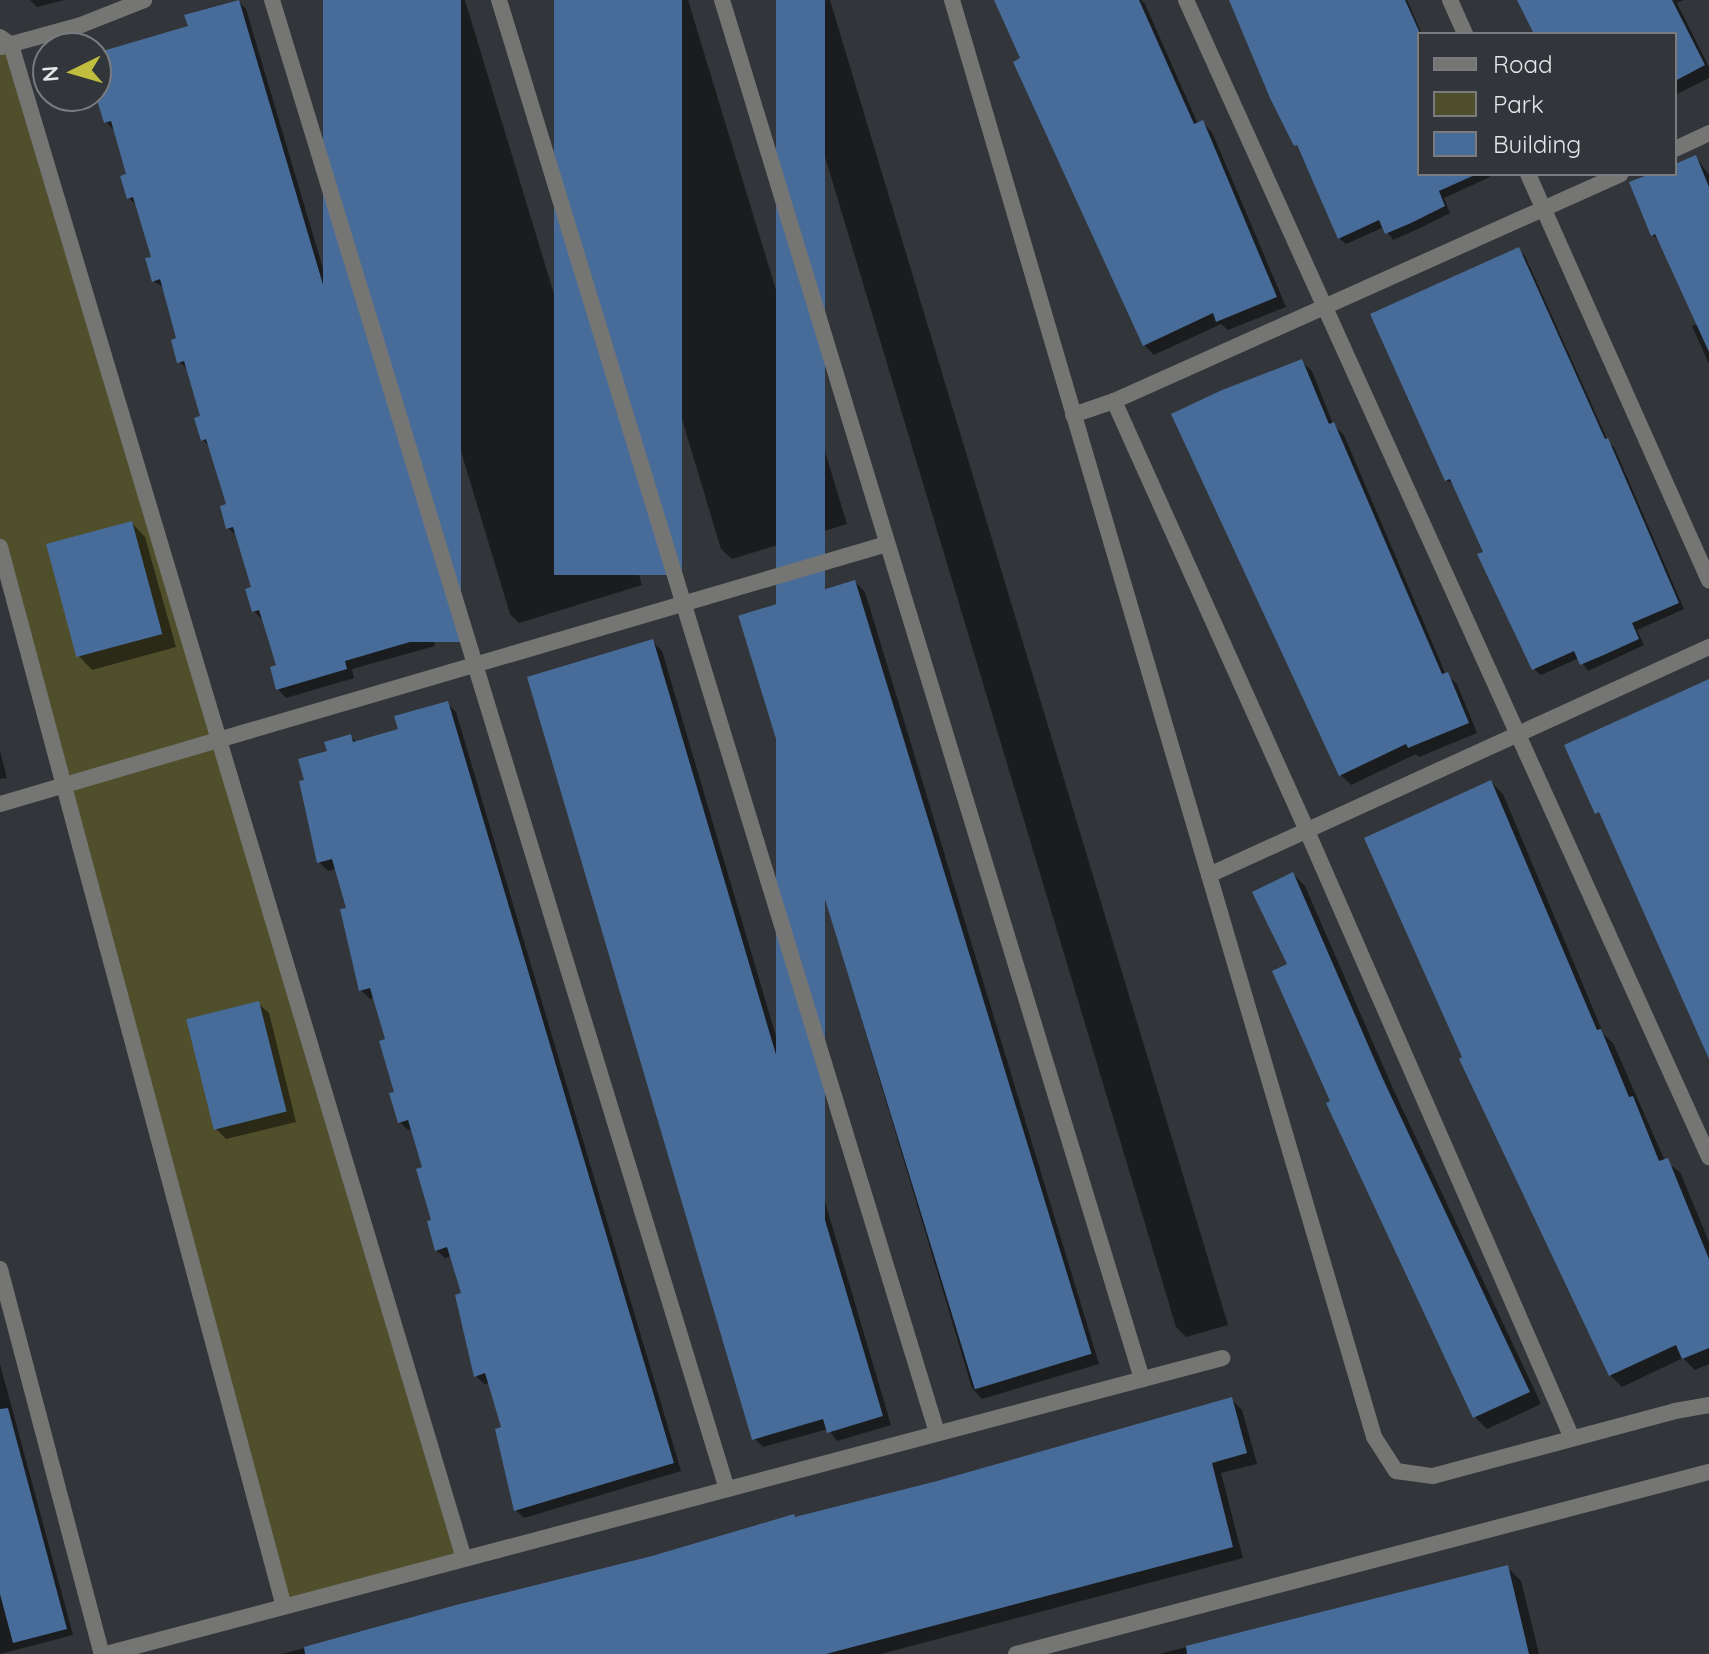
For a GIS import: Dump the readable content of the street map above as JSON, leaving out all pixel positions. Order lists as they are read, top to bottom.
{
  "legend": ["Road", "Park", "Building"],
  "north": "left"
}
